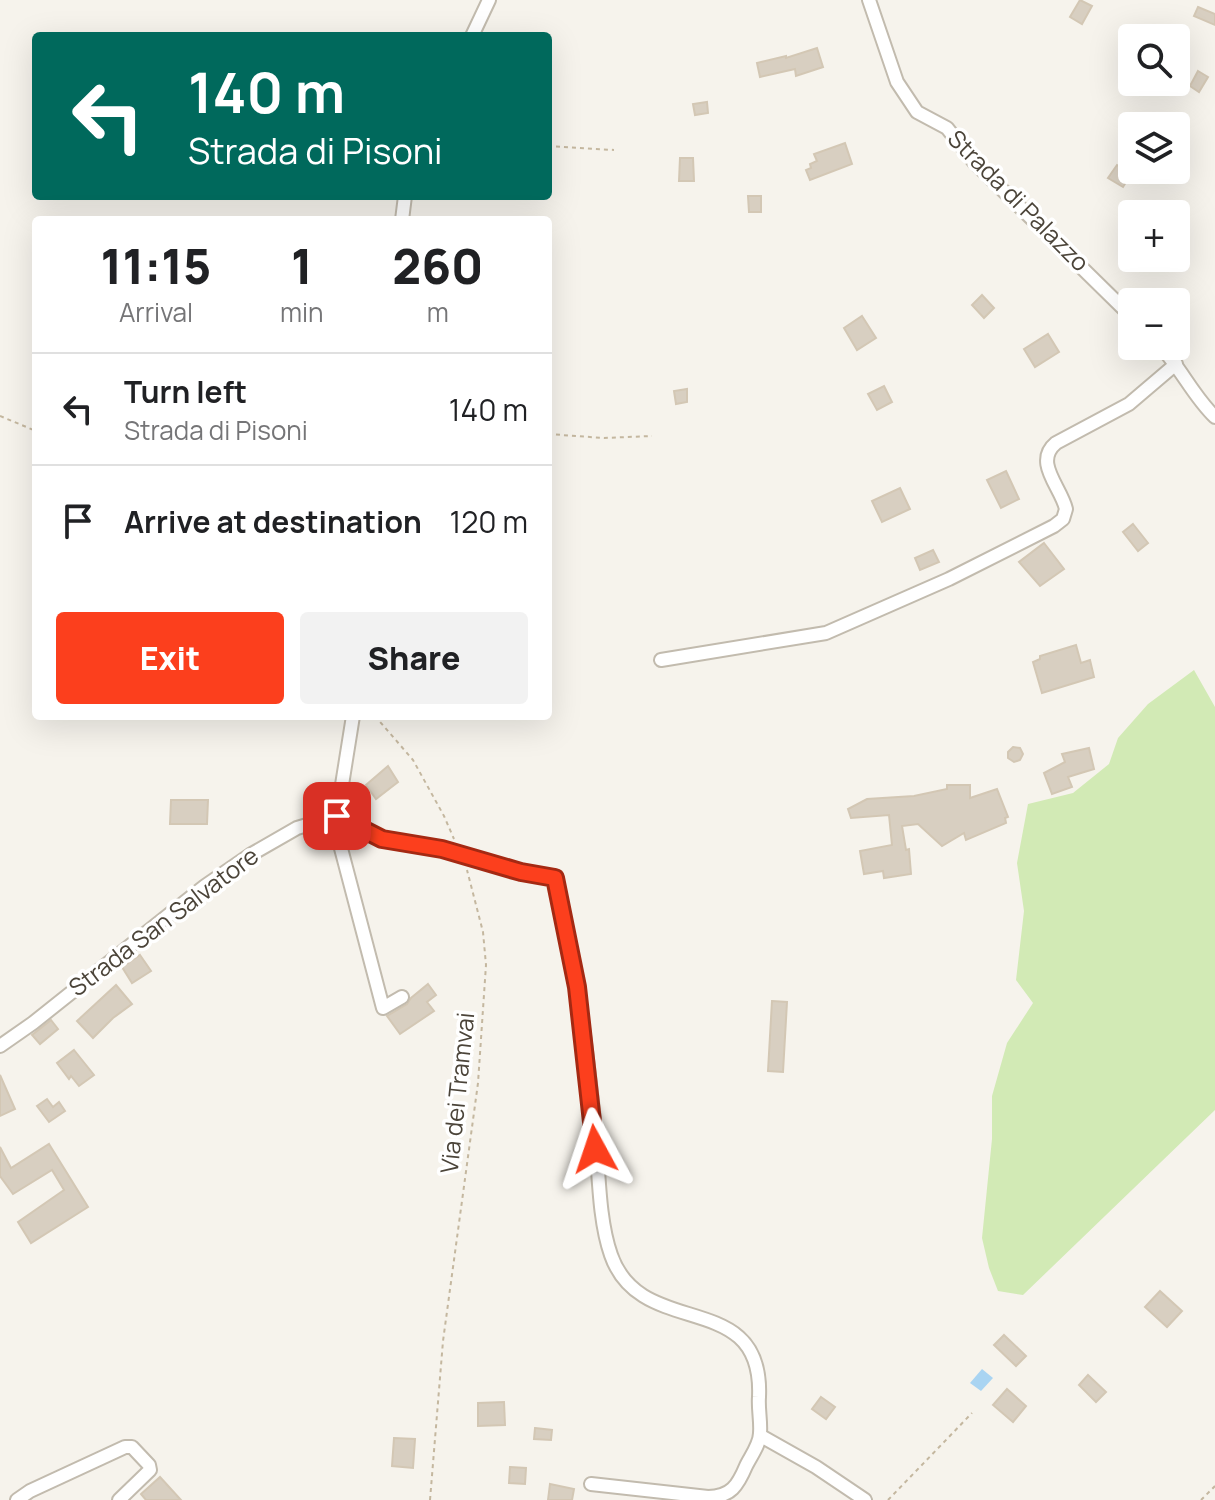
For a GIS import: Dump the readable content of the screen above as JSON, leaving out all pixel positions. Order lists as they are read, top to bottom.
{
  "streets": {
    "street": ["Strada di Palazzo", "Strada San Salvatore"],
    "path": ["Via dei Tramvai"]
  },
  "page": {
    "map_buttons": ["+", "−"],
    "turn": ["140 m", "Strada di Pisoni"],
    "eta": [
      "11:15",
      "Arrival",
      "1",
      "min",
      "260",
      "m"
    ],
    "list": [
      {
        "name": "Turn left",
        "note": "Strada di Pisoni",
        "value": "140 m"
      },
      {
        "name": "Arrive at destination",
        "value": "120 m"
      }
    ],
    "buttons": ["Exit", "Share"]
  }
}
